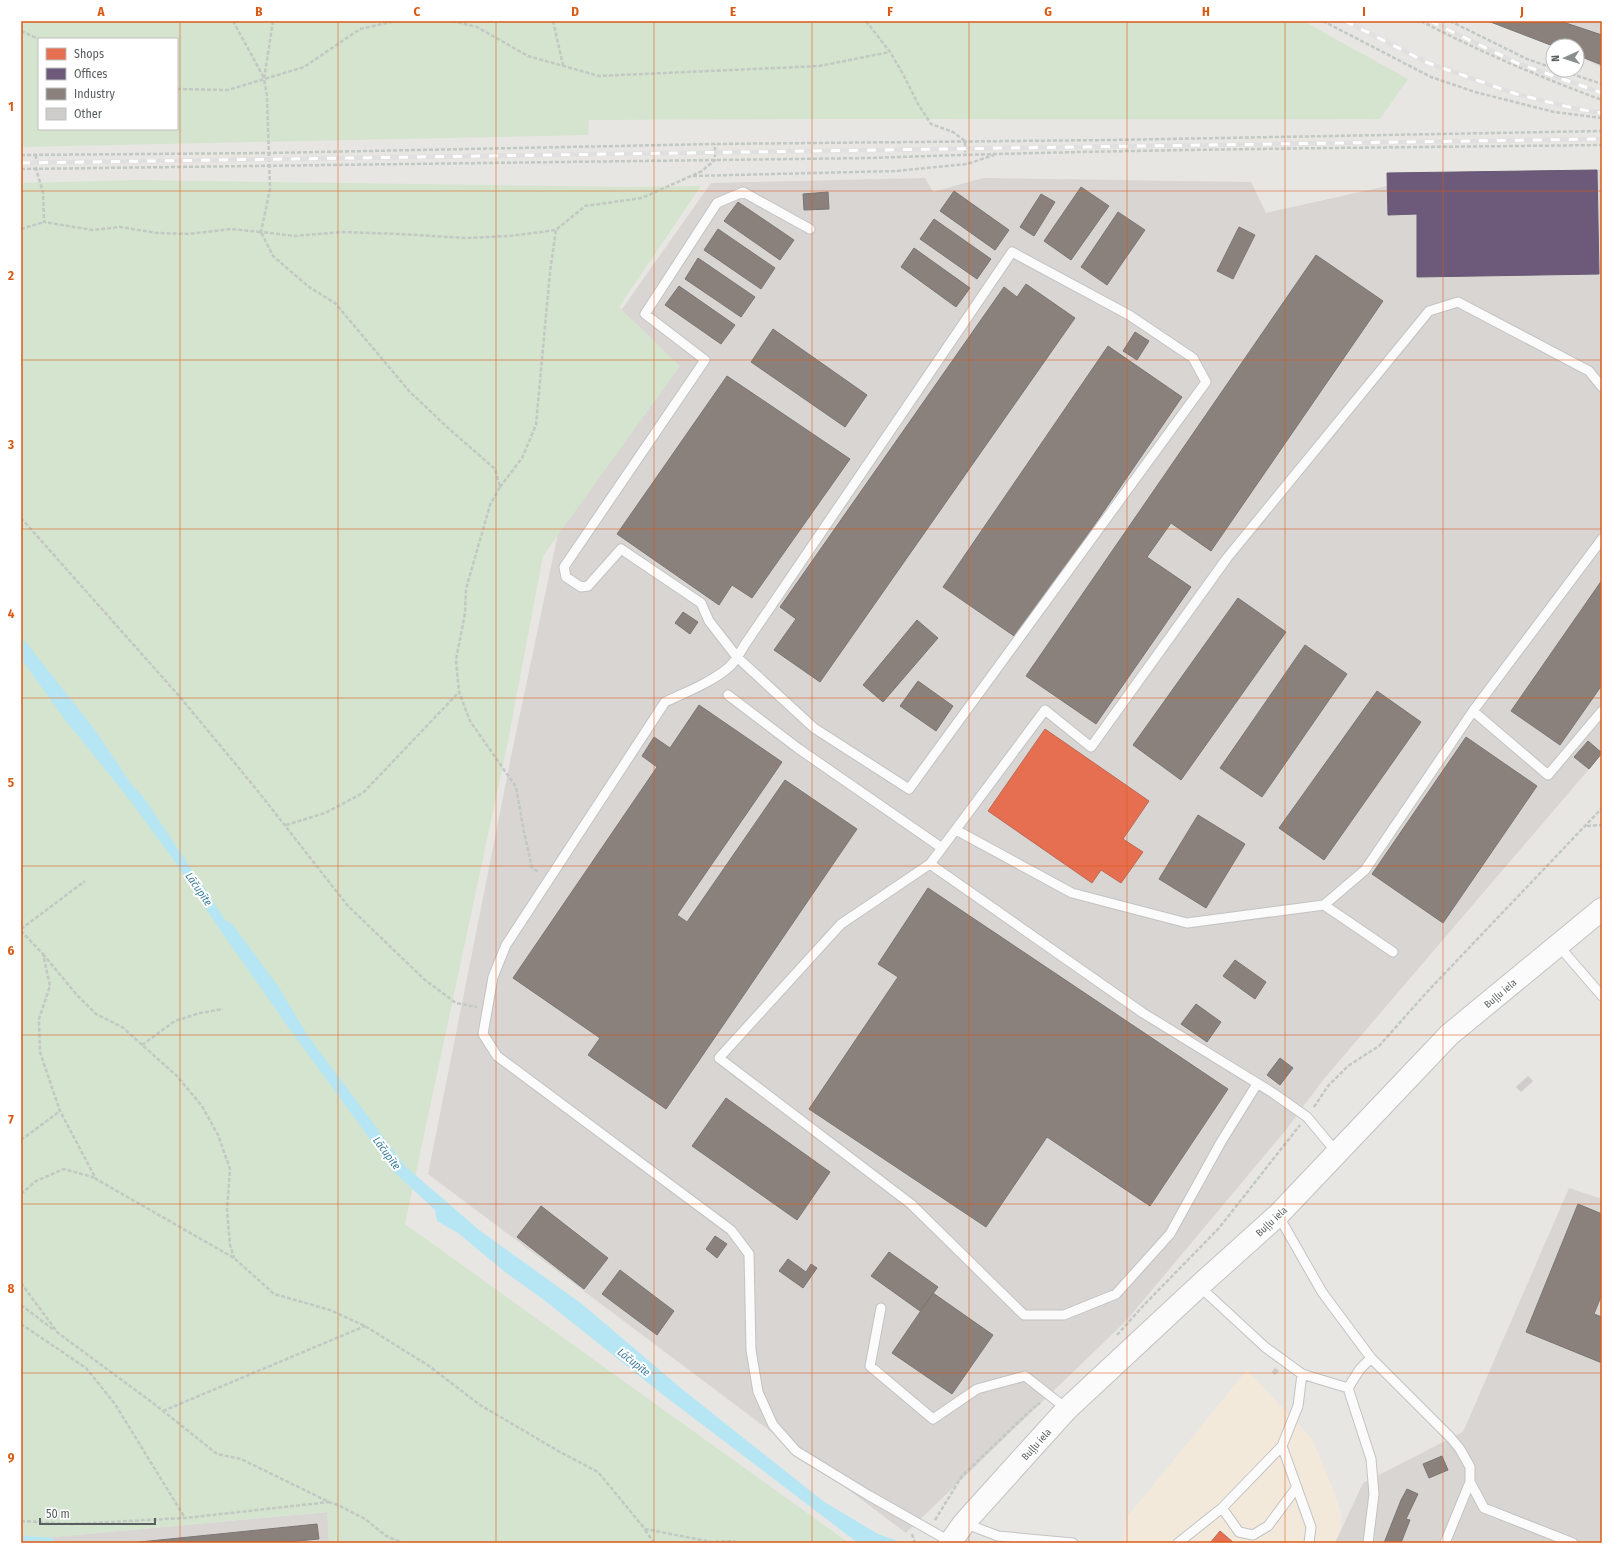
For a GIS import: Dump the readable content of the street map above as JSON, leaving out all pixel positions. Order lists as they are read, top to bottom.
{
  "streets": {
    "street": ["Buļļu iela"]
  },
  "water": ["Lāčupīte"],
  "legend": [
    "Shops",
    "Offices",
    "Industry",
    "Other"
  ],
  "scale_bar": "50 m",
  "north": "left",
  "grid": {
    "columns": [
      "A",
      "B",
      "C",
      "D",
      "E",
      "F",
      "G",
      "H",
      "I",
      "J"
    ],
    "rows": [
      "1",
      "2",
      "3",
      "4",
      "5",
      "6",
      "7",
      "8",
      "9"
    ]
  }
}
